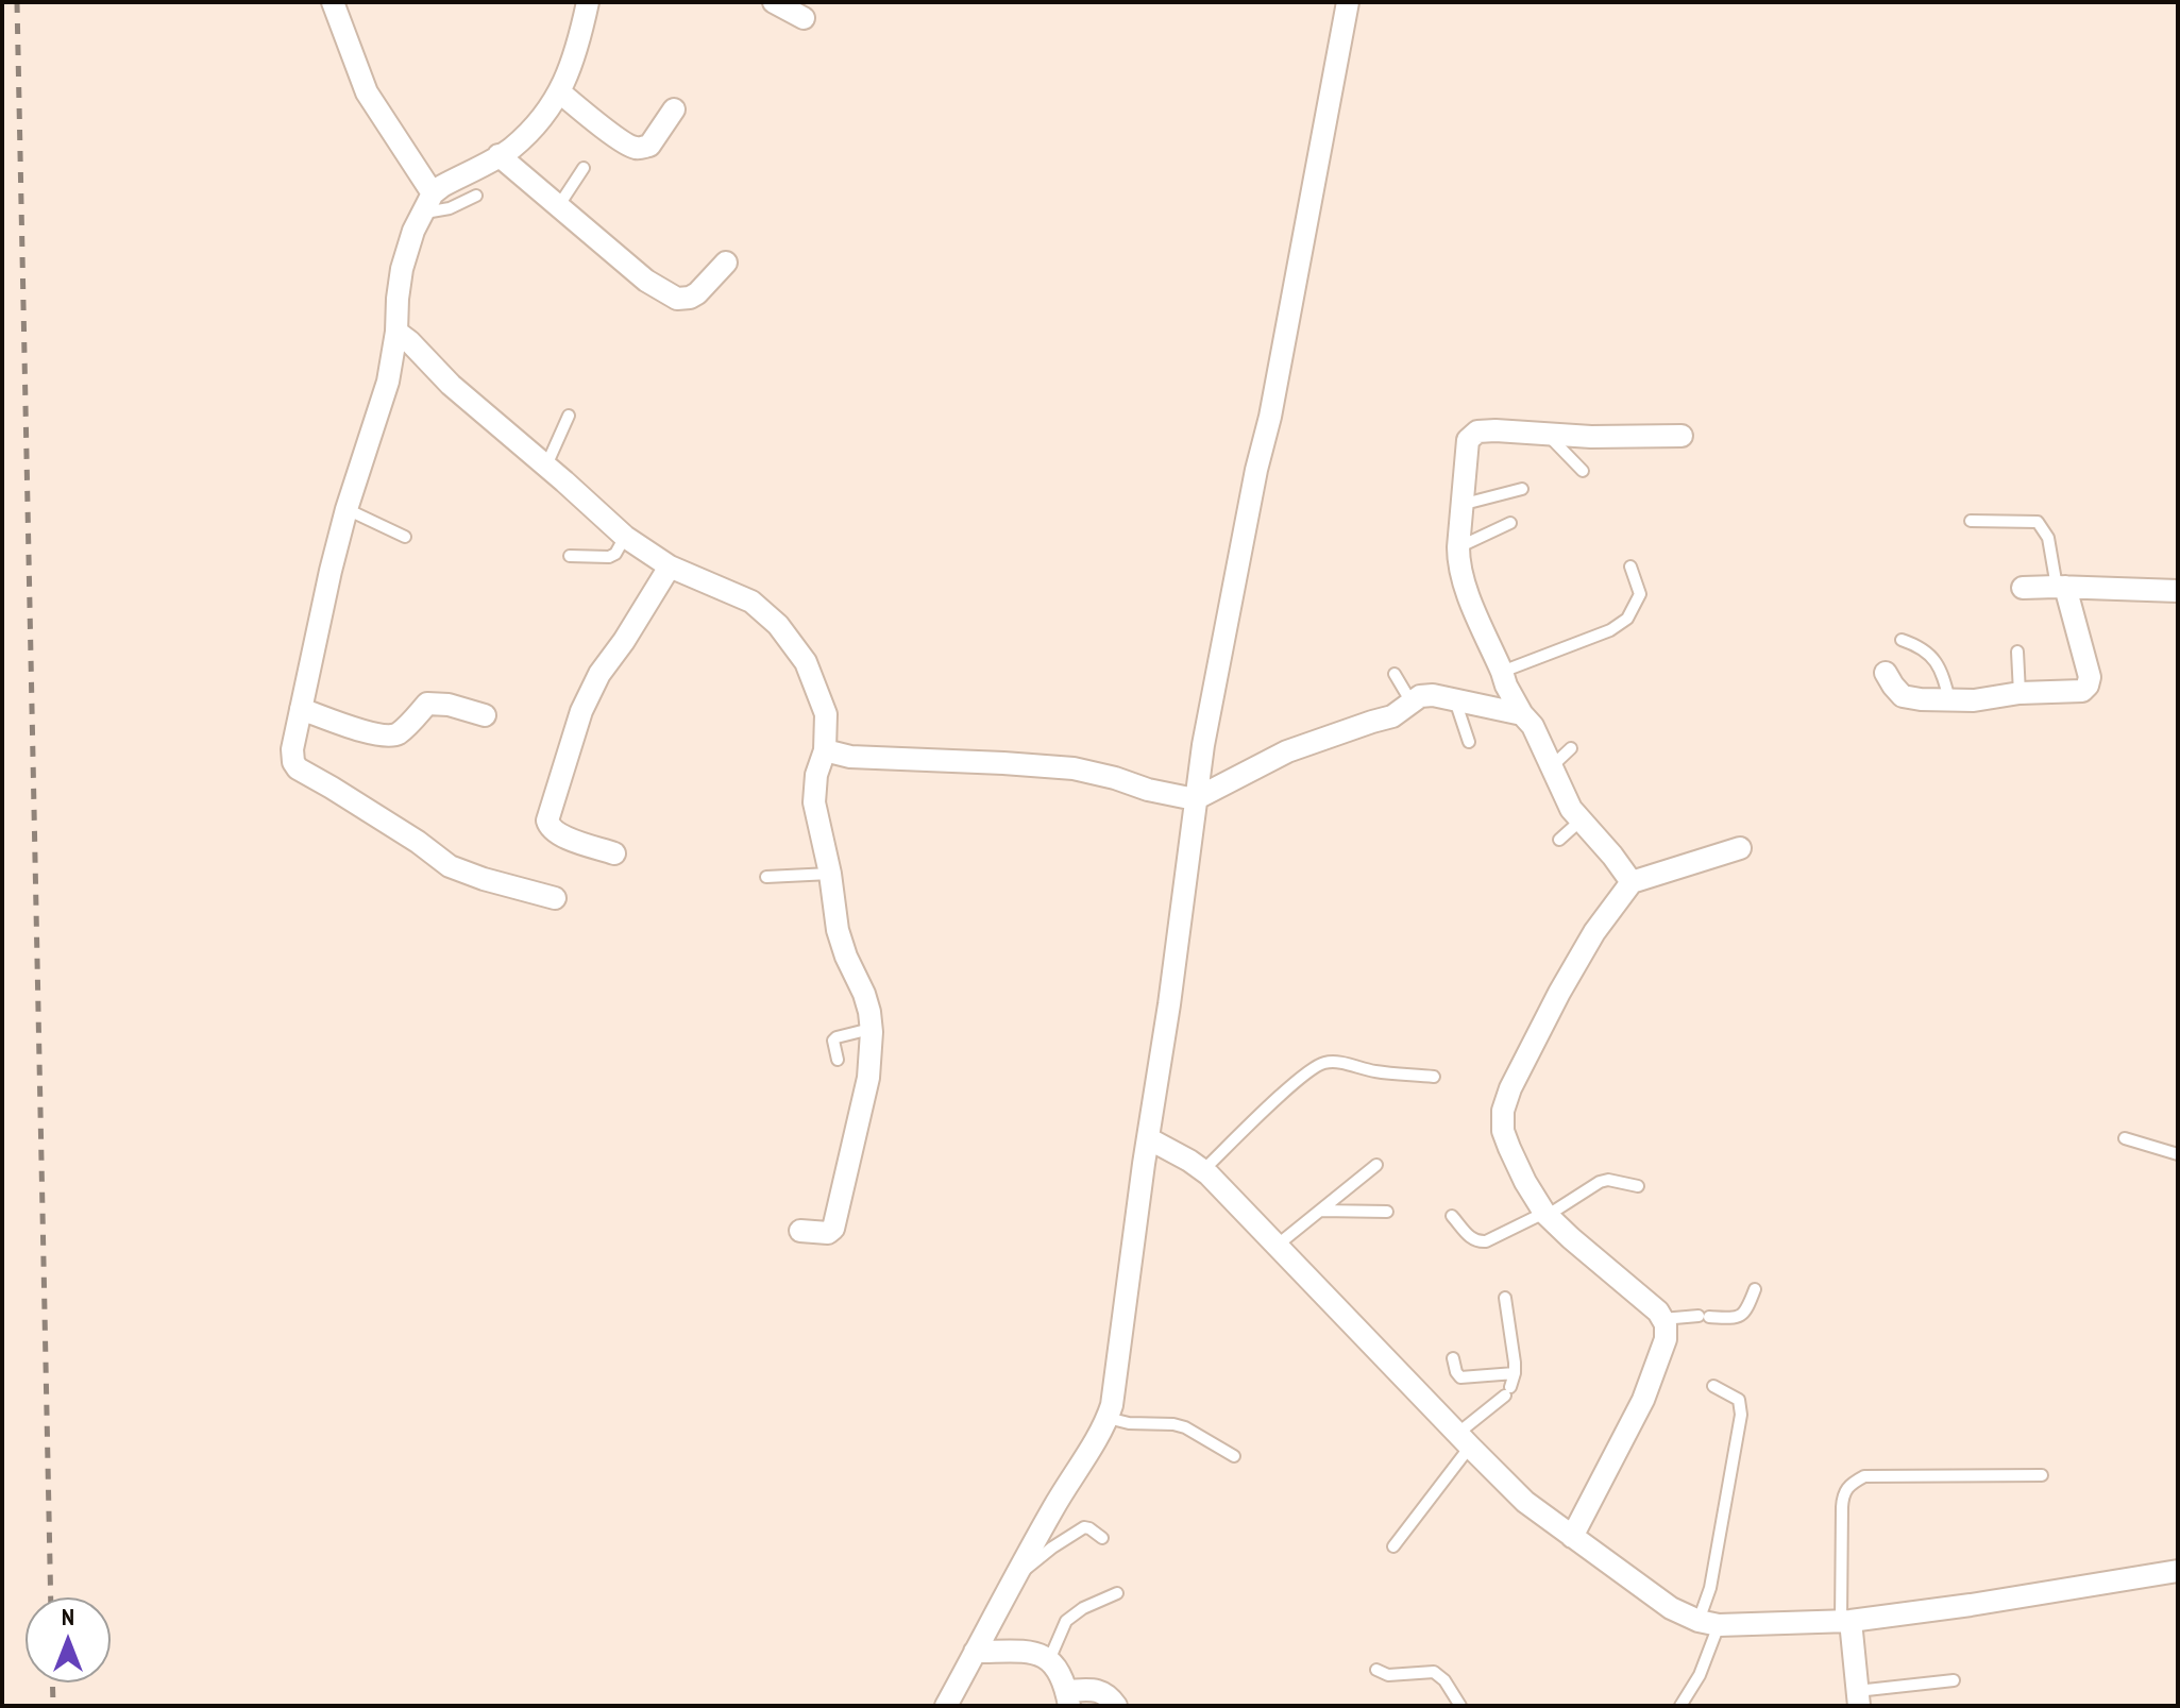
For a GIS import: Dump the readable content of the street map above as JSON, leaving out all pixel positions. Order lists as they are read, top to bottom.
{
  "north": "top"
}
